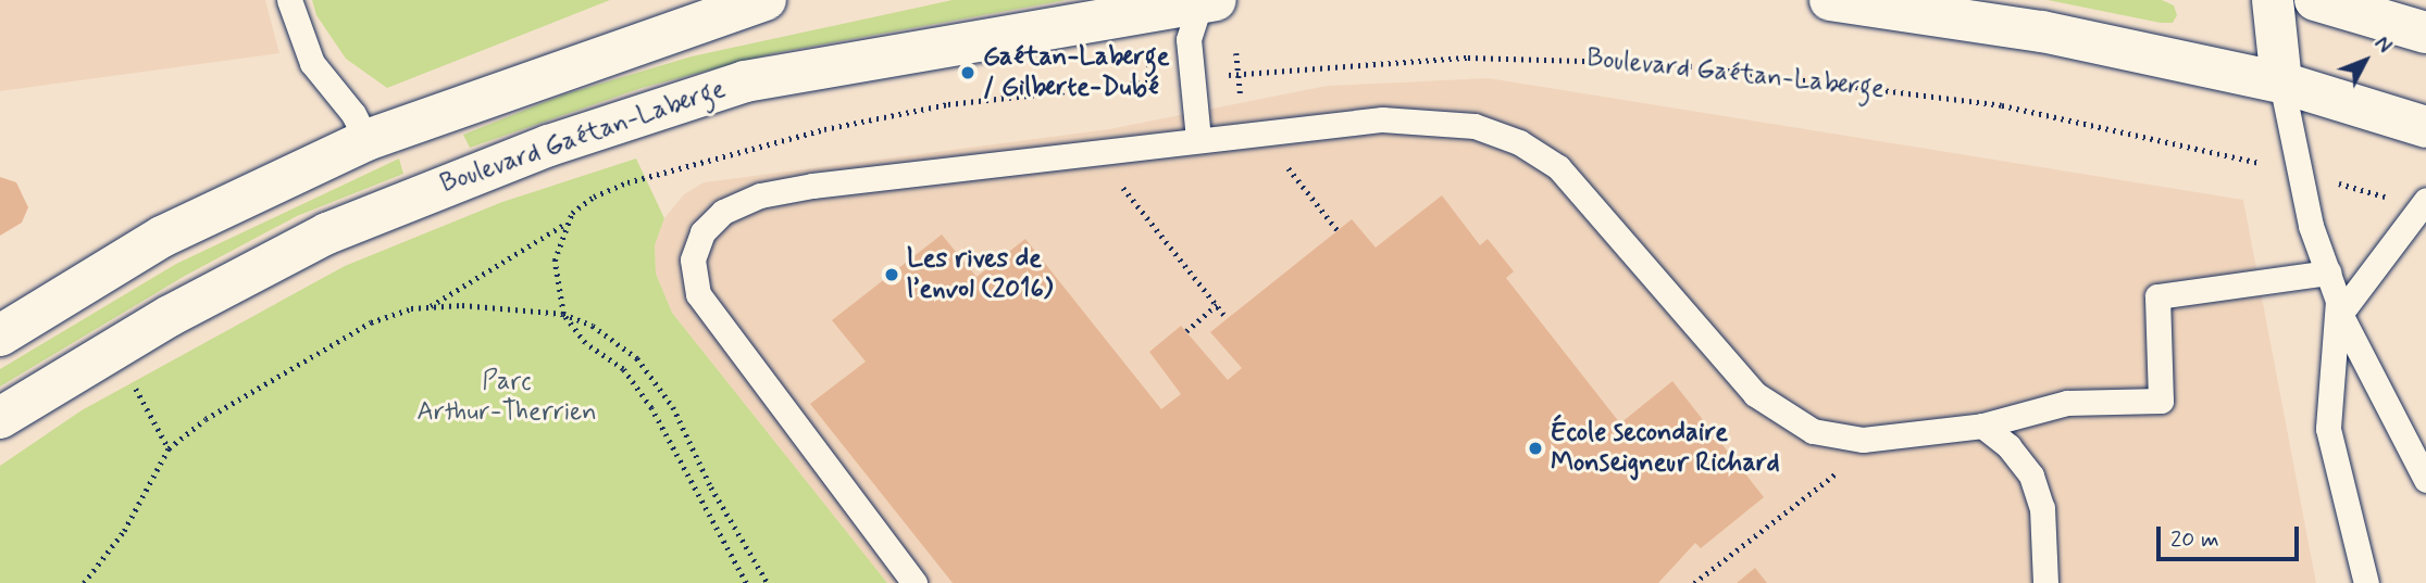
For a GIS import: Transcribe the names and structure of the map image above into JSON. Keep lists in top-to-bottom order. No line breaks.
{"streets":{"main road":["Boulevard Gaétan-Laberge"]},"parks":["Parc Arthur-Therrien"],"places":["Gaétan-Laberge / Gilberte-Dubé","Les rives de l’envol (2016)","École secondaire Monseigneur Richard"],"scale_bar":"20 m","north":"top right"}
